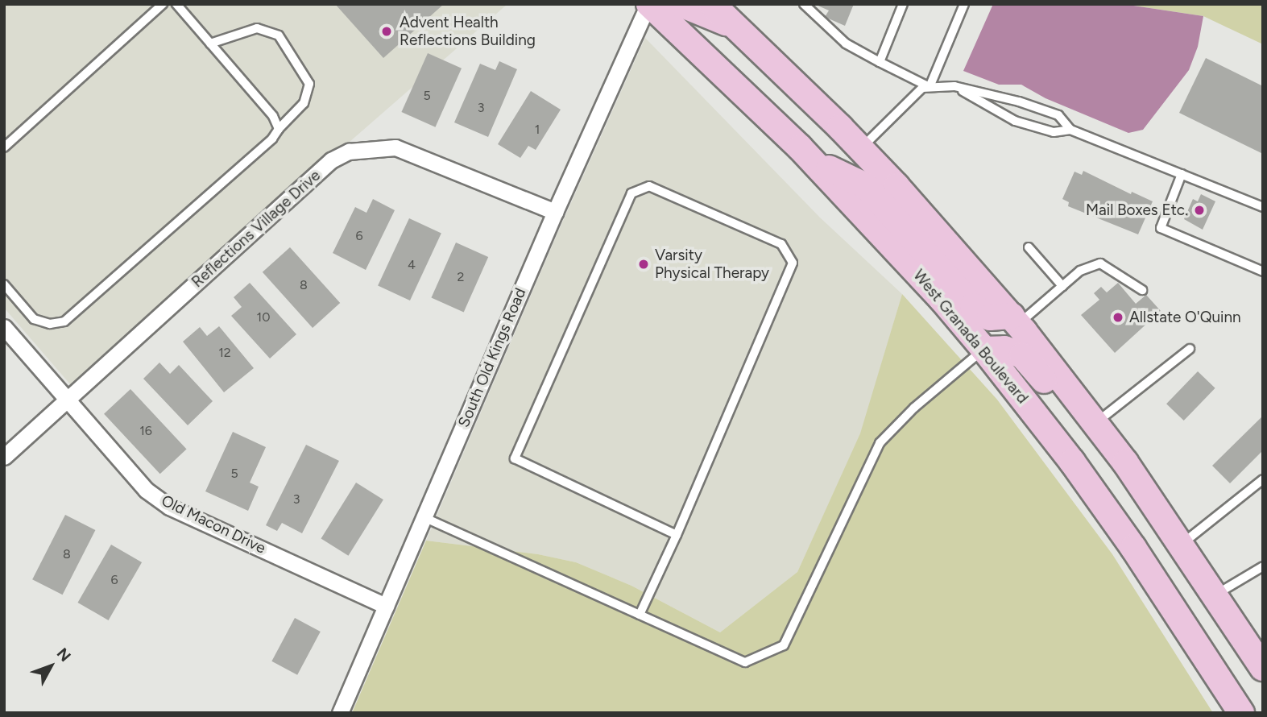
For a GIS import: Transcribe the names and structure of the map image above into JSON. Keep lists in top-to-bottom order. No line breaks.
{"streets":{"main road":["West Granada Boulevard"],"street":["Reflections Village Drive","South Old Kings Road","Old Macon Drive"]},"crossings":[["Reflections Village Drive","South Old Kings Road"],["Reflections Village Drive","Old Macon Drive"],["West Granada Boulevard","South Old Kings Road"],["South Old Kings Road","Old Macon Drive"]],"places":["Advent Health Reflections Building","Mail Boxes Etc.","Varsity Physical Therapy","Allstate O'Quinn"],"house_numbers":["5","3","1","6","4","2","8","10","12","16","5","3","8","6"],"north":"top right"}
